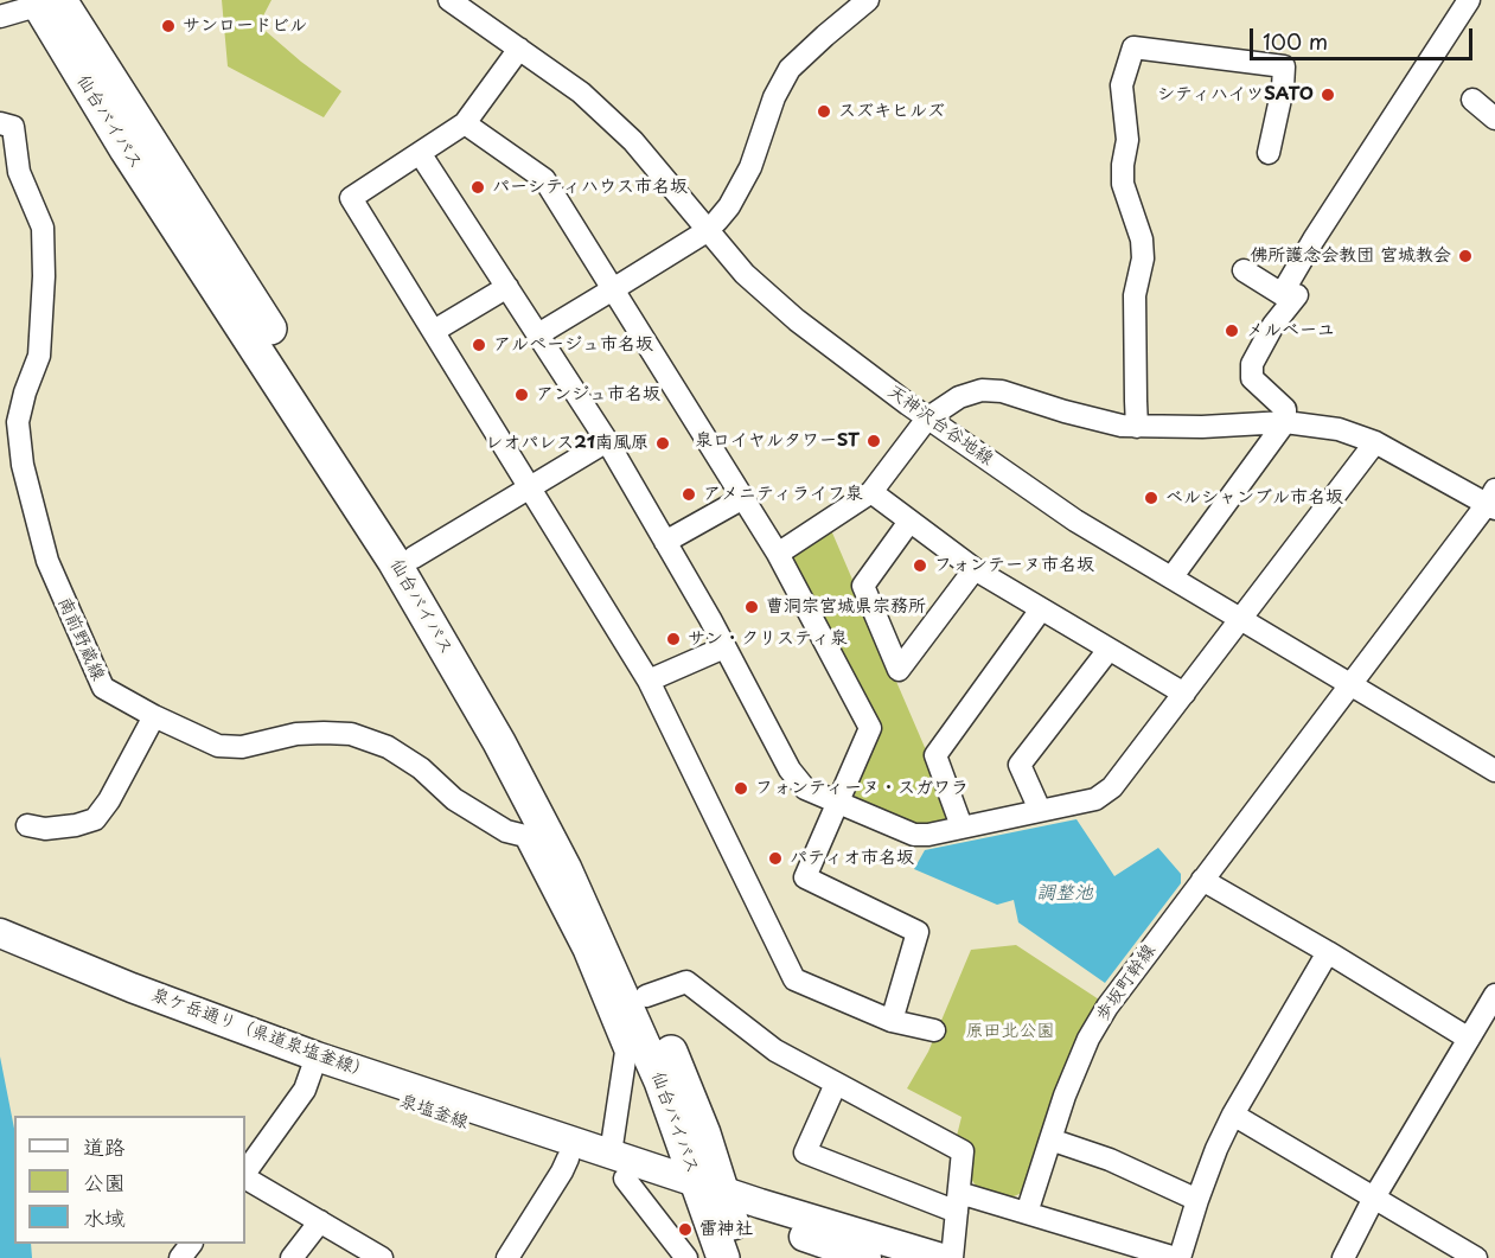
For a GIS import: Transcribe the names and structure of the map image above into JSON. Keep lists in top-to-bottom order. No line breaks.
{"streets":{"highway":["仙台バイパス"],"main road":["泉ケ岳通り（県道泉塩釜線）","泉塩釜線"],"street":["天神沢台谷地線","南前野蔵線","歩坂町幹線"]},"crossings":[["仙台バイパス","南前野蔵線"],["仙台バイパス","泉ケ岳通り（県道泉塩釜線）"],["仙台バイパス","泉塩釜線"],["天神沢台谷地線","歩坂町幹線"],["泉ケ岳通り（県道泉塩釜線）","泉塩釜線"]],"water":["調整池"],"parks":["原田北公園"],"places":["サンロードビル","シティハイツSATO","スズキヒルズ","パーシティハウス市名坂","佛所護念会教団 宮城教会","メルベーユ","アルページュ市名坂","アンジュ市名坂","泉ロイヤルタワーST","レオパレス21南風原","アメニティライフ泉","ベルシャンブル市名坂","フォンテーヌ市名坂","曹洞宗宮城県宗務所","サン・クリスティ泉","フォンティーヌ・スガワラ","パティオ市名坂","雷神社"],"legend":["道路","公園","水域"],"scale_bar":"100 m"}
